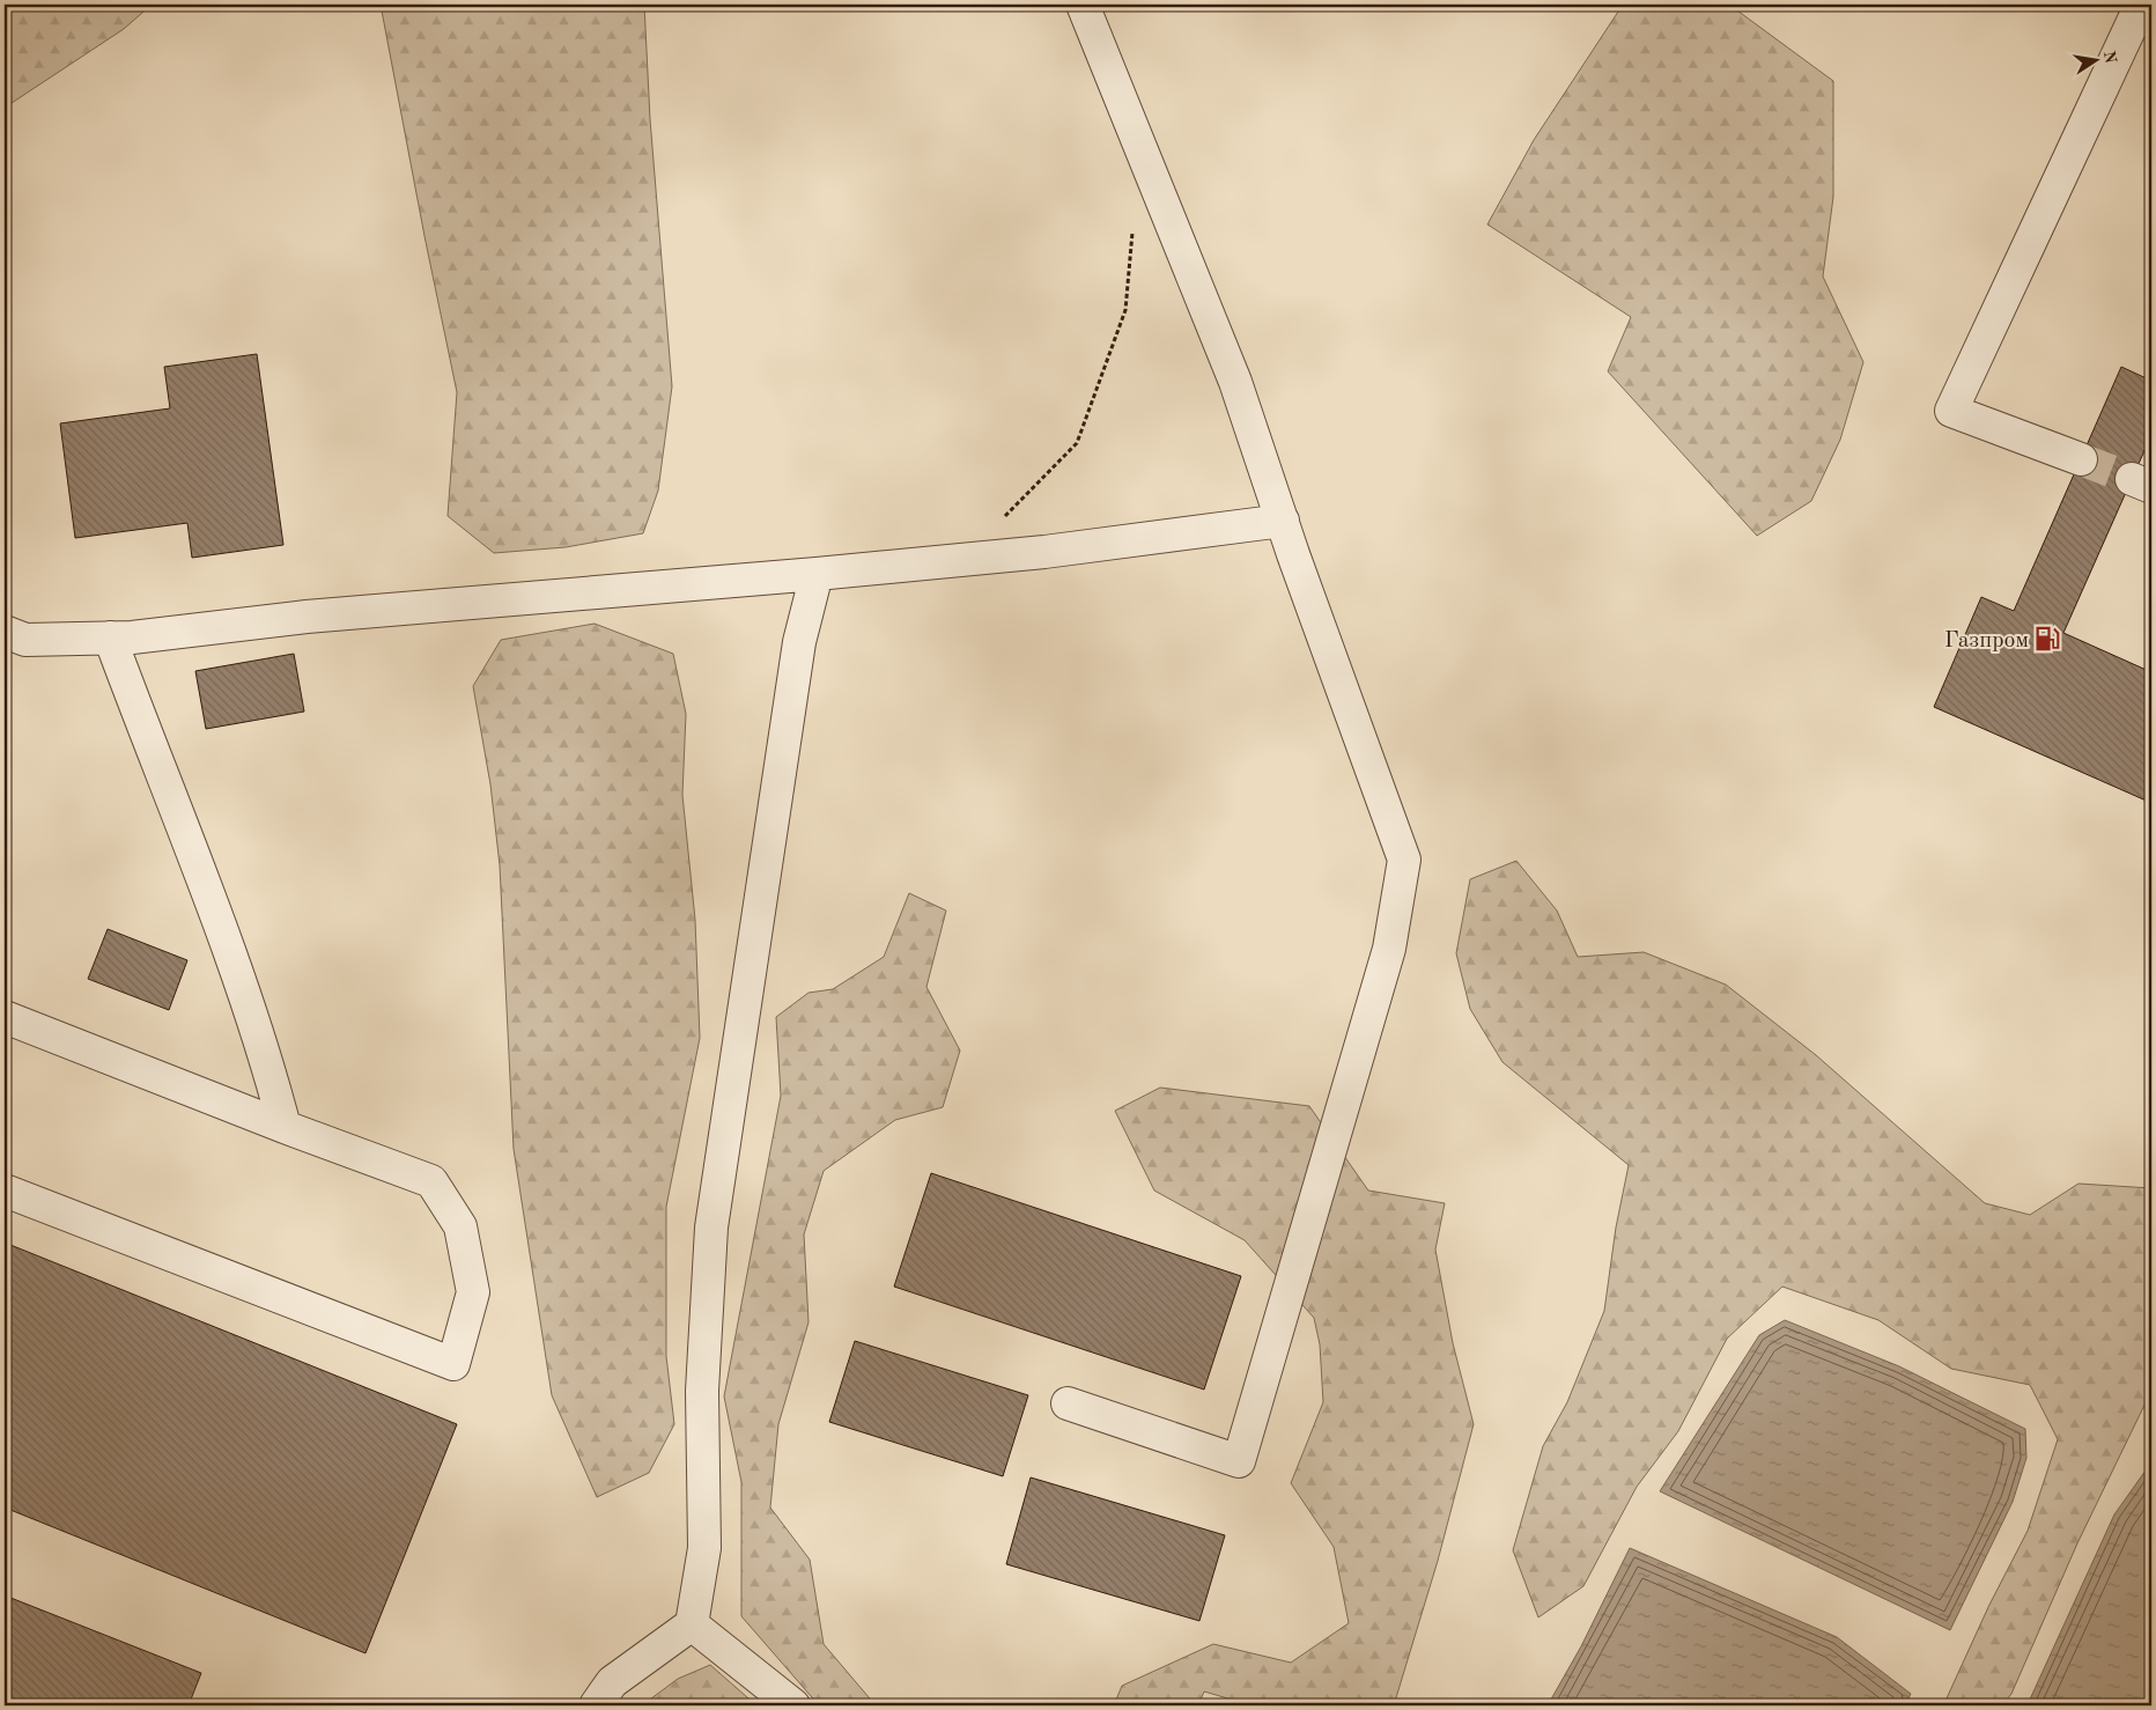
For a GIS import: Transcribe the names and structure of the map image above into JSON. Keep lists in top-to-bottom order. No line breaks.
{"places":{"fuel station":["Газпром"]},"north":"right"}
